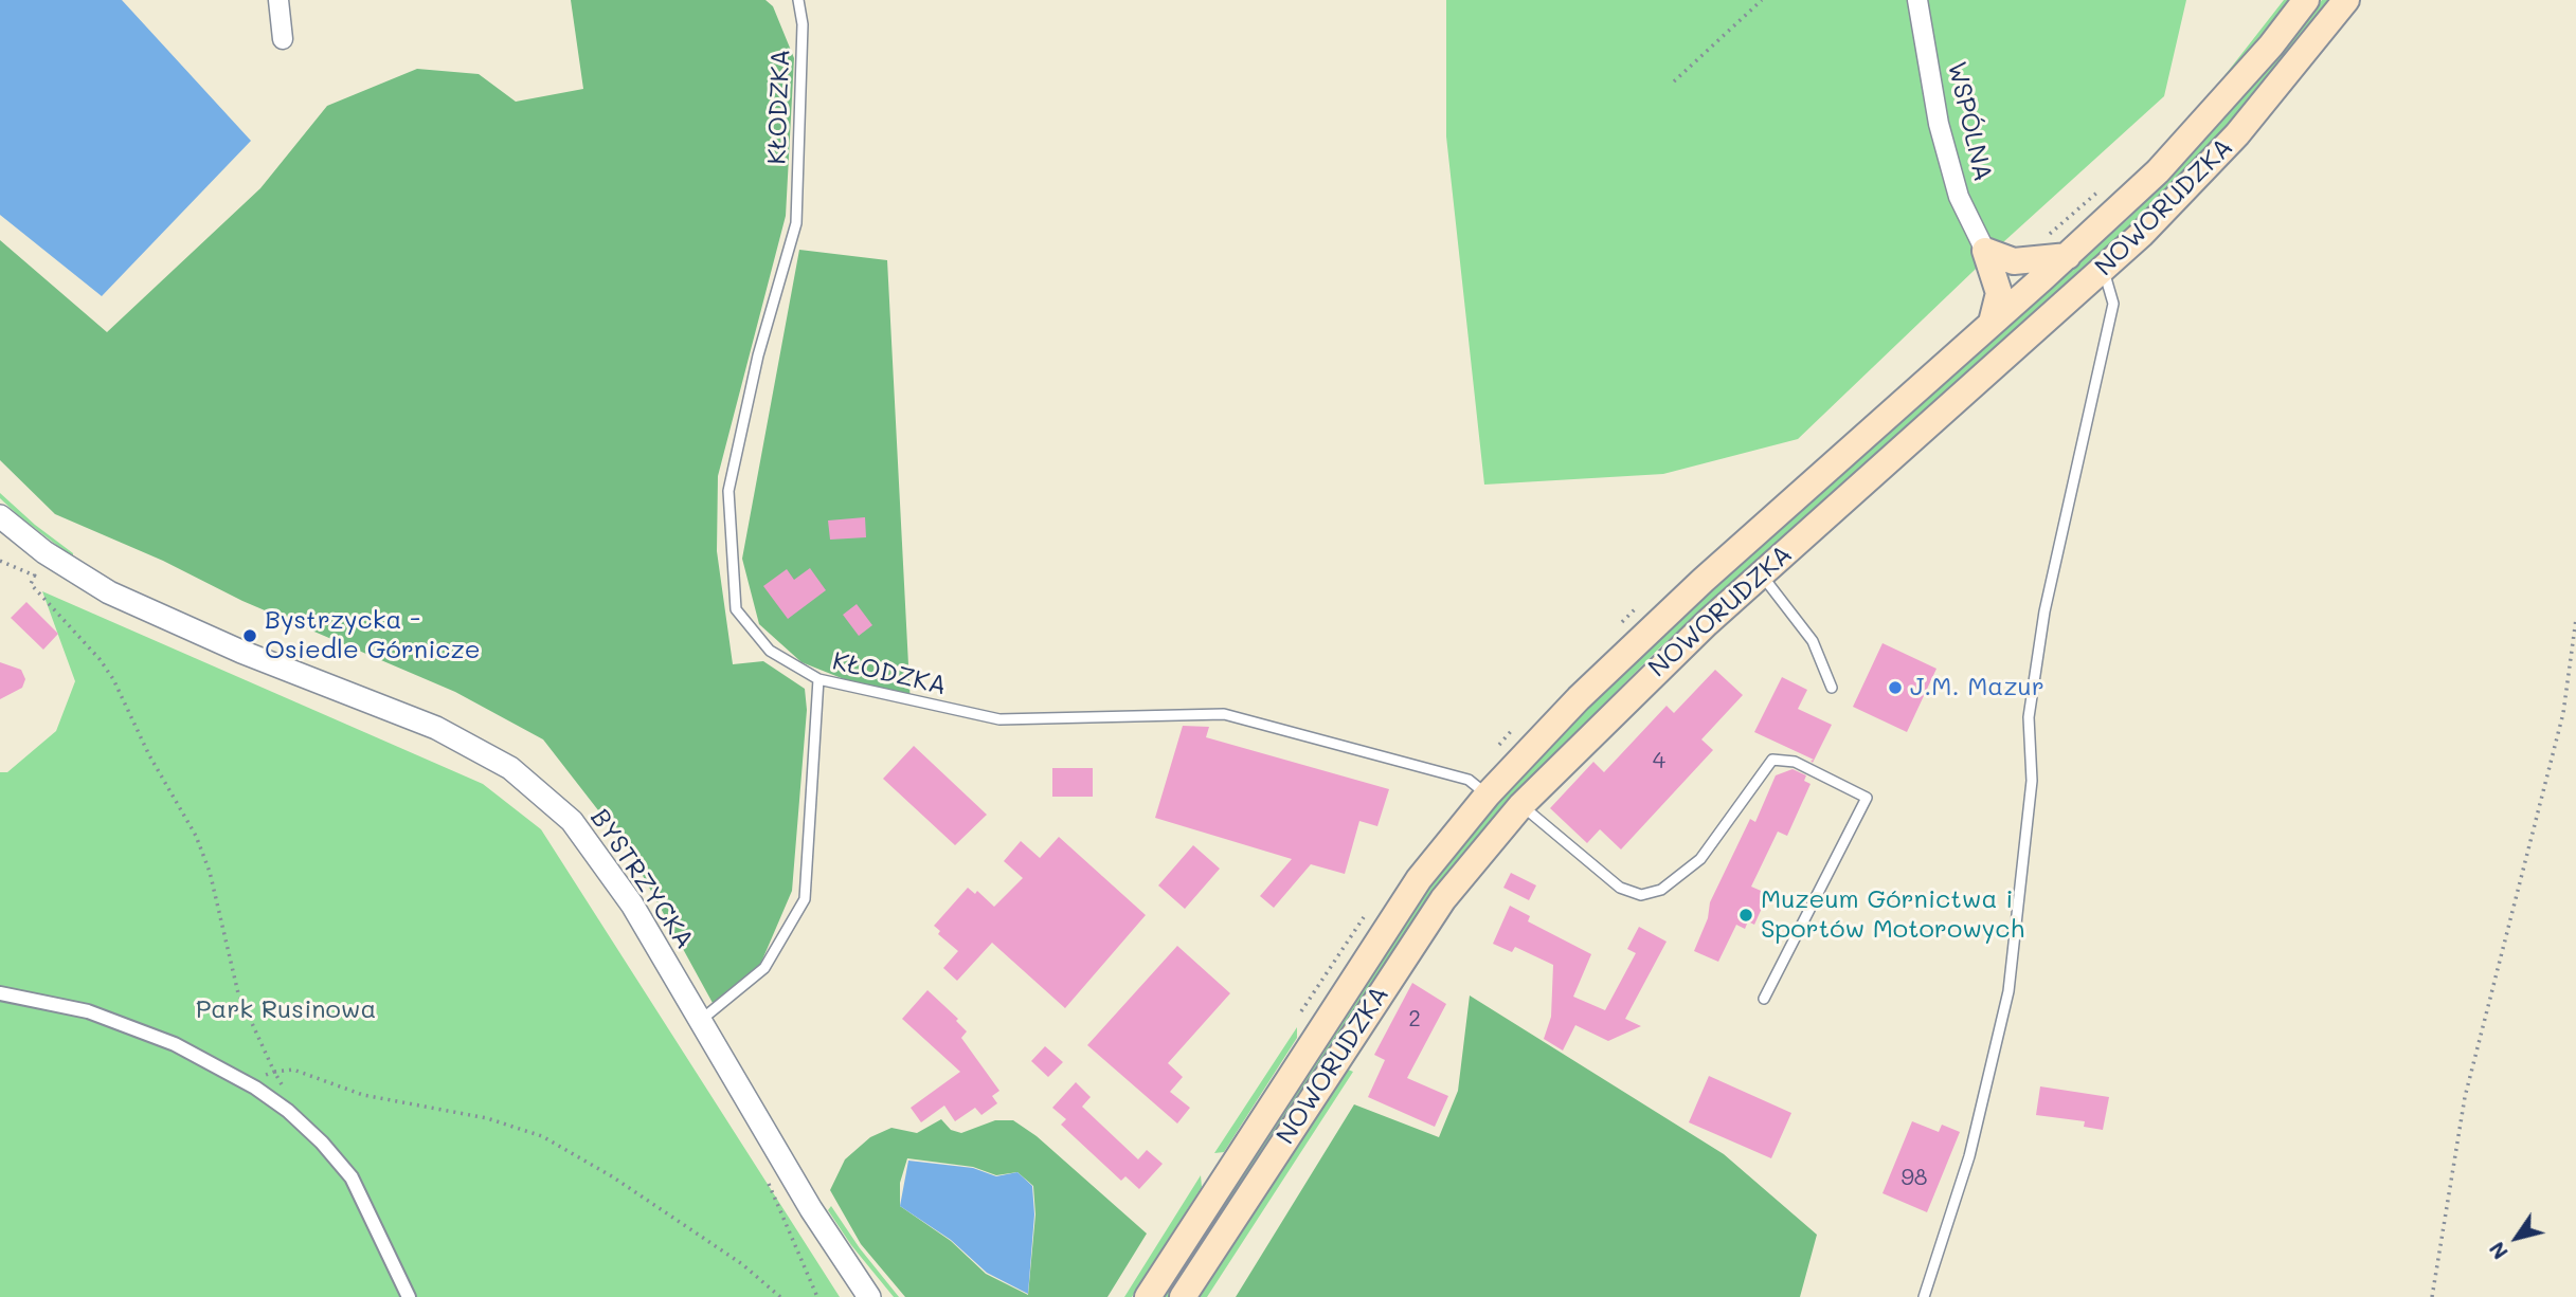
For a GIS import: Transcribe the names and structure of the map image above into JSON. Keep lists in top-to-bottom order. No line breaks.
{"streets":{"main road":["NOWORUDZKA"],"street":["WSPÓLNA","BYSTRZYCKA"],"lane":["KŁODZKA"]},"crossings":[["KŁODZKA","NOWORUDZKA"]],"parks":["Park Rusinowa"],"places":["Bystrzycka - Osiedle Górnicze","J.M. Mazur","Muzeum Górnictwa i Sportów Motorowych"],"house_numbers":["4","2","98"],"north":"bottom left"}
